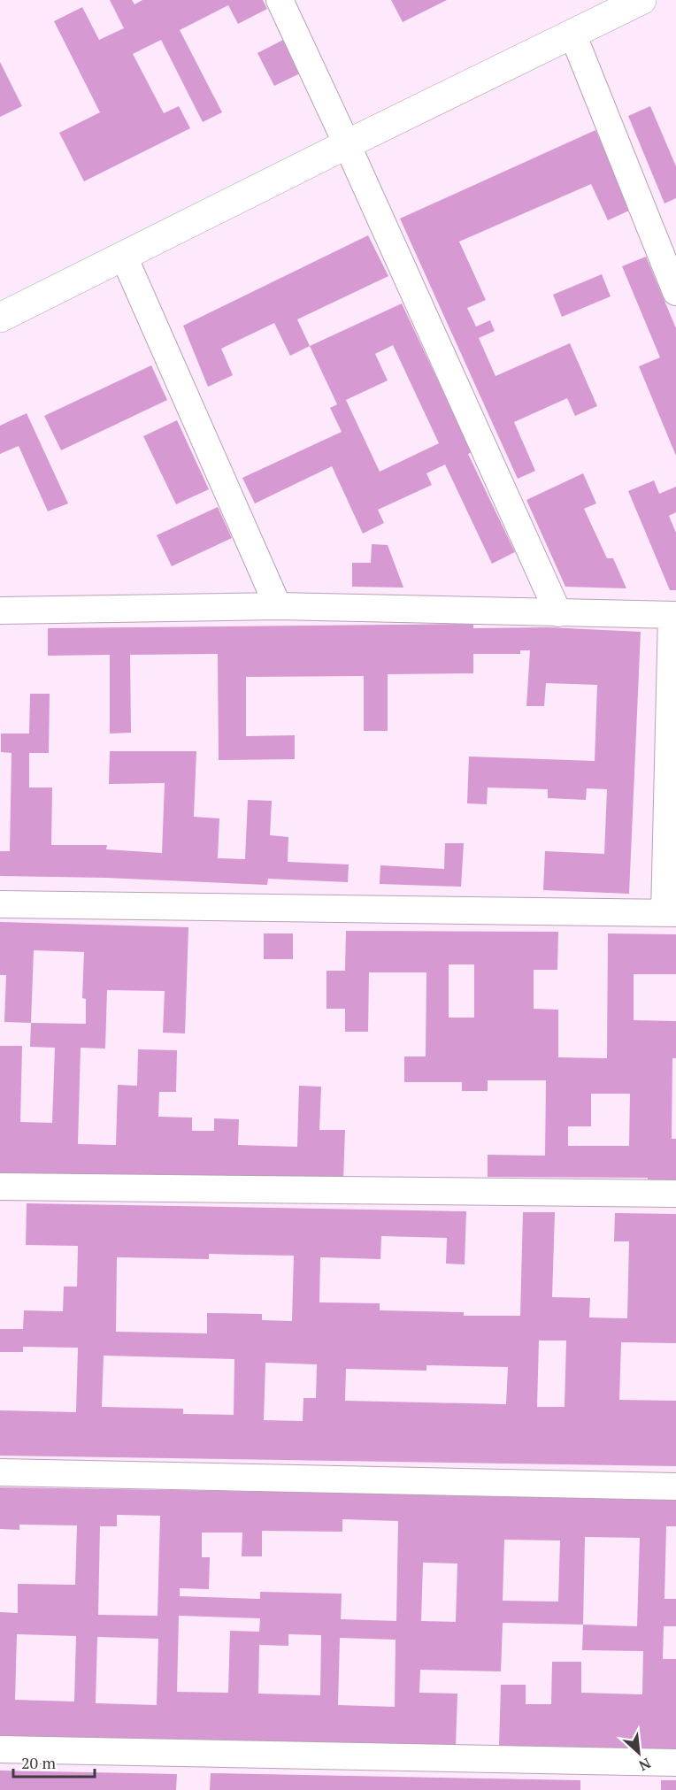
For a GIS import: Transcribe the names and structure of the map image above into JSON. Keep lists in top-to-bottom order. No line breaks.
{"scale_bar":"20 m","north":"bottom right"}
